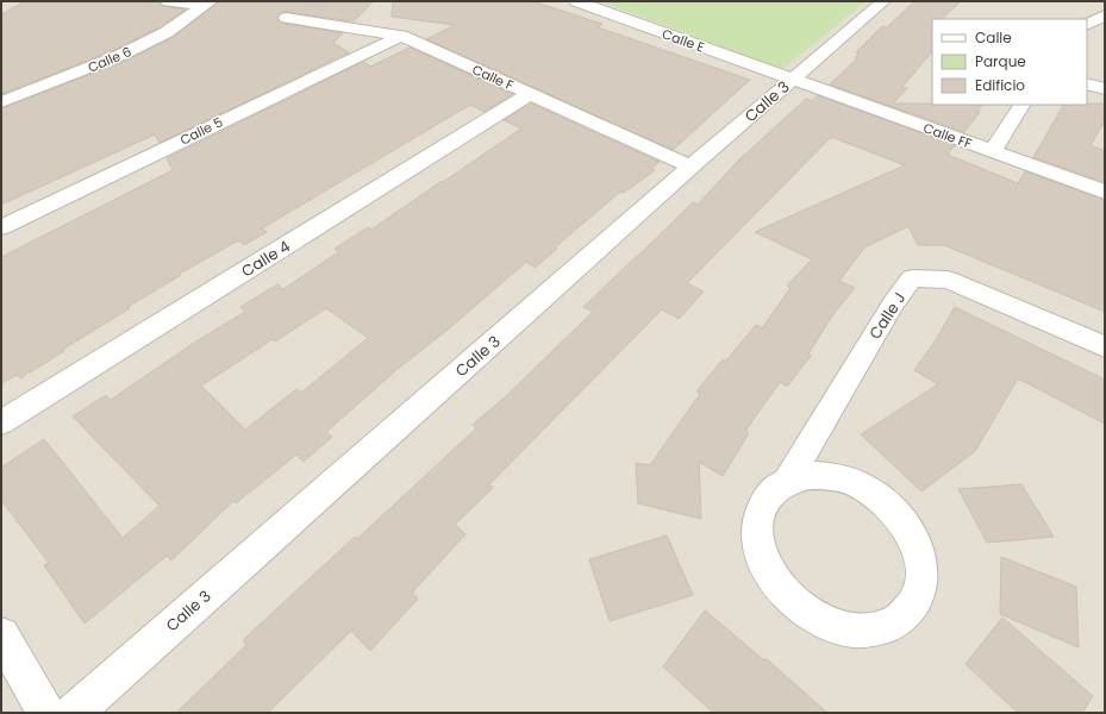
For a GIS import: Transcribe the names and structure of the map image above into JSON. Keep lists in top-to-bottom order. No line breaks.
{"streets":{"street":["Calle E","Calle 6","Calle F","Calle 3","Calle 5","Calle FF","Calle 4","Calle J"]},"crossings":[["Calle E","Calle 3"],["Calle E","Calle FF"],["Calle F","Calle 3"],["Calle F","Calle 5"],["Calle F","Calle 4"],["Calle 3","Calle FF"]],"legend":["Calle","Parque","Edificio"]}
